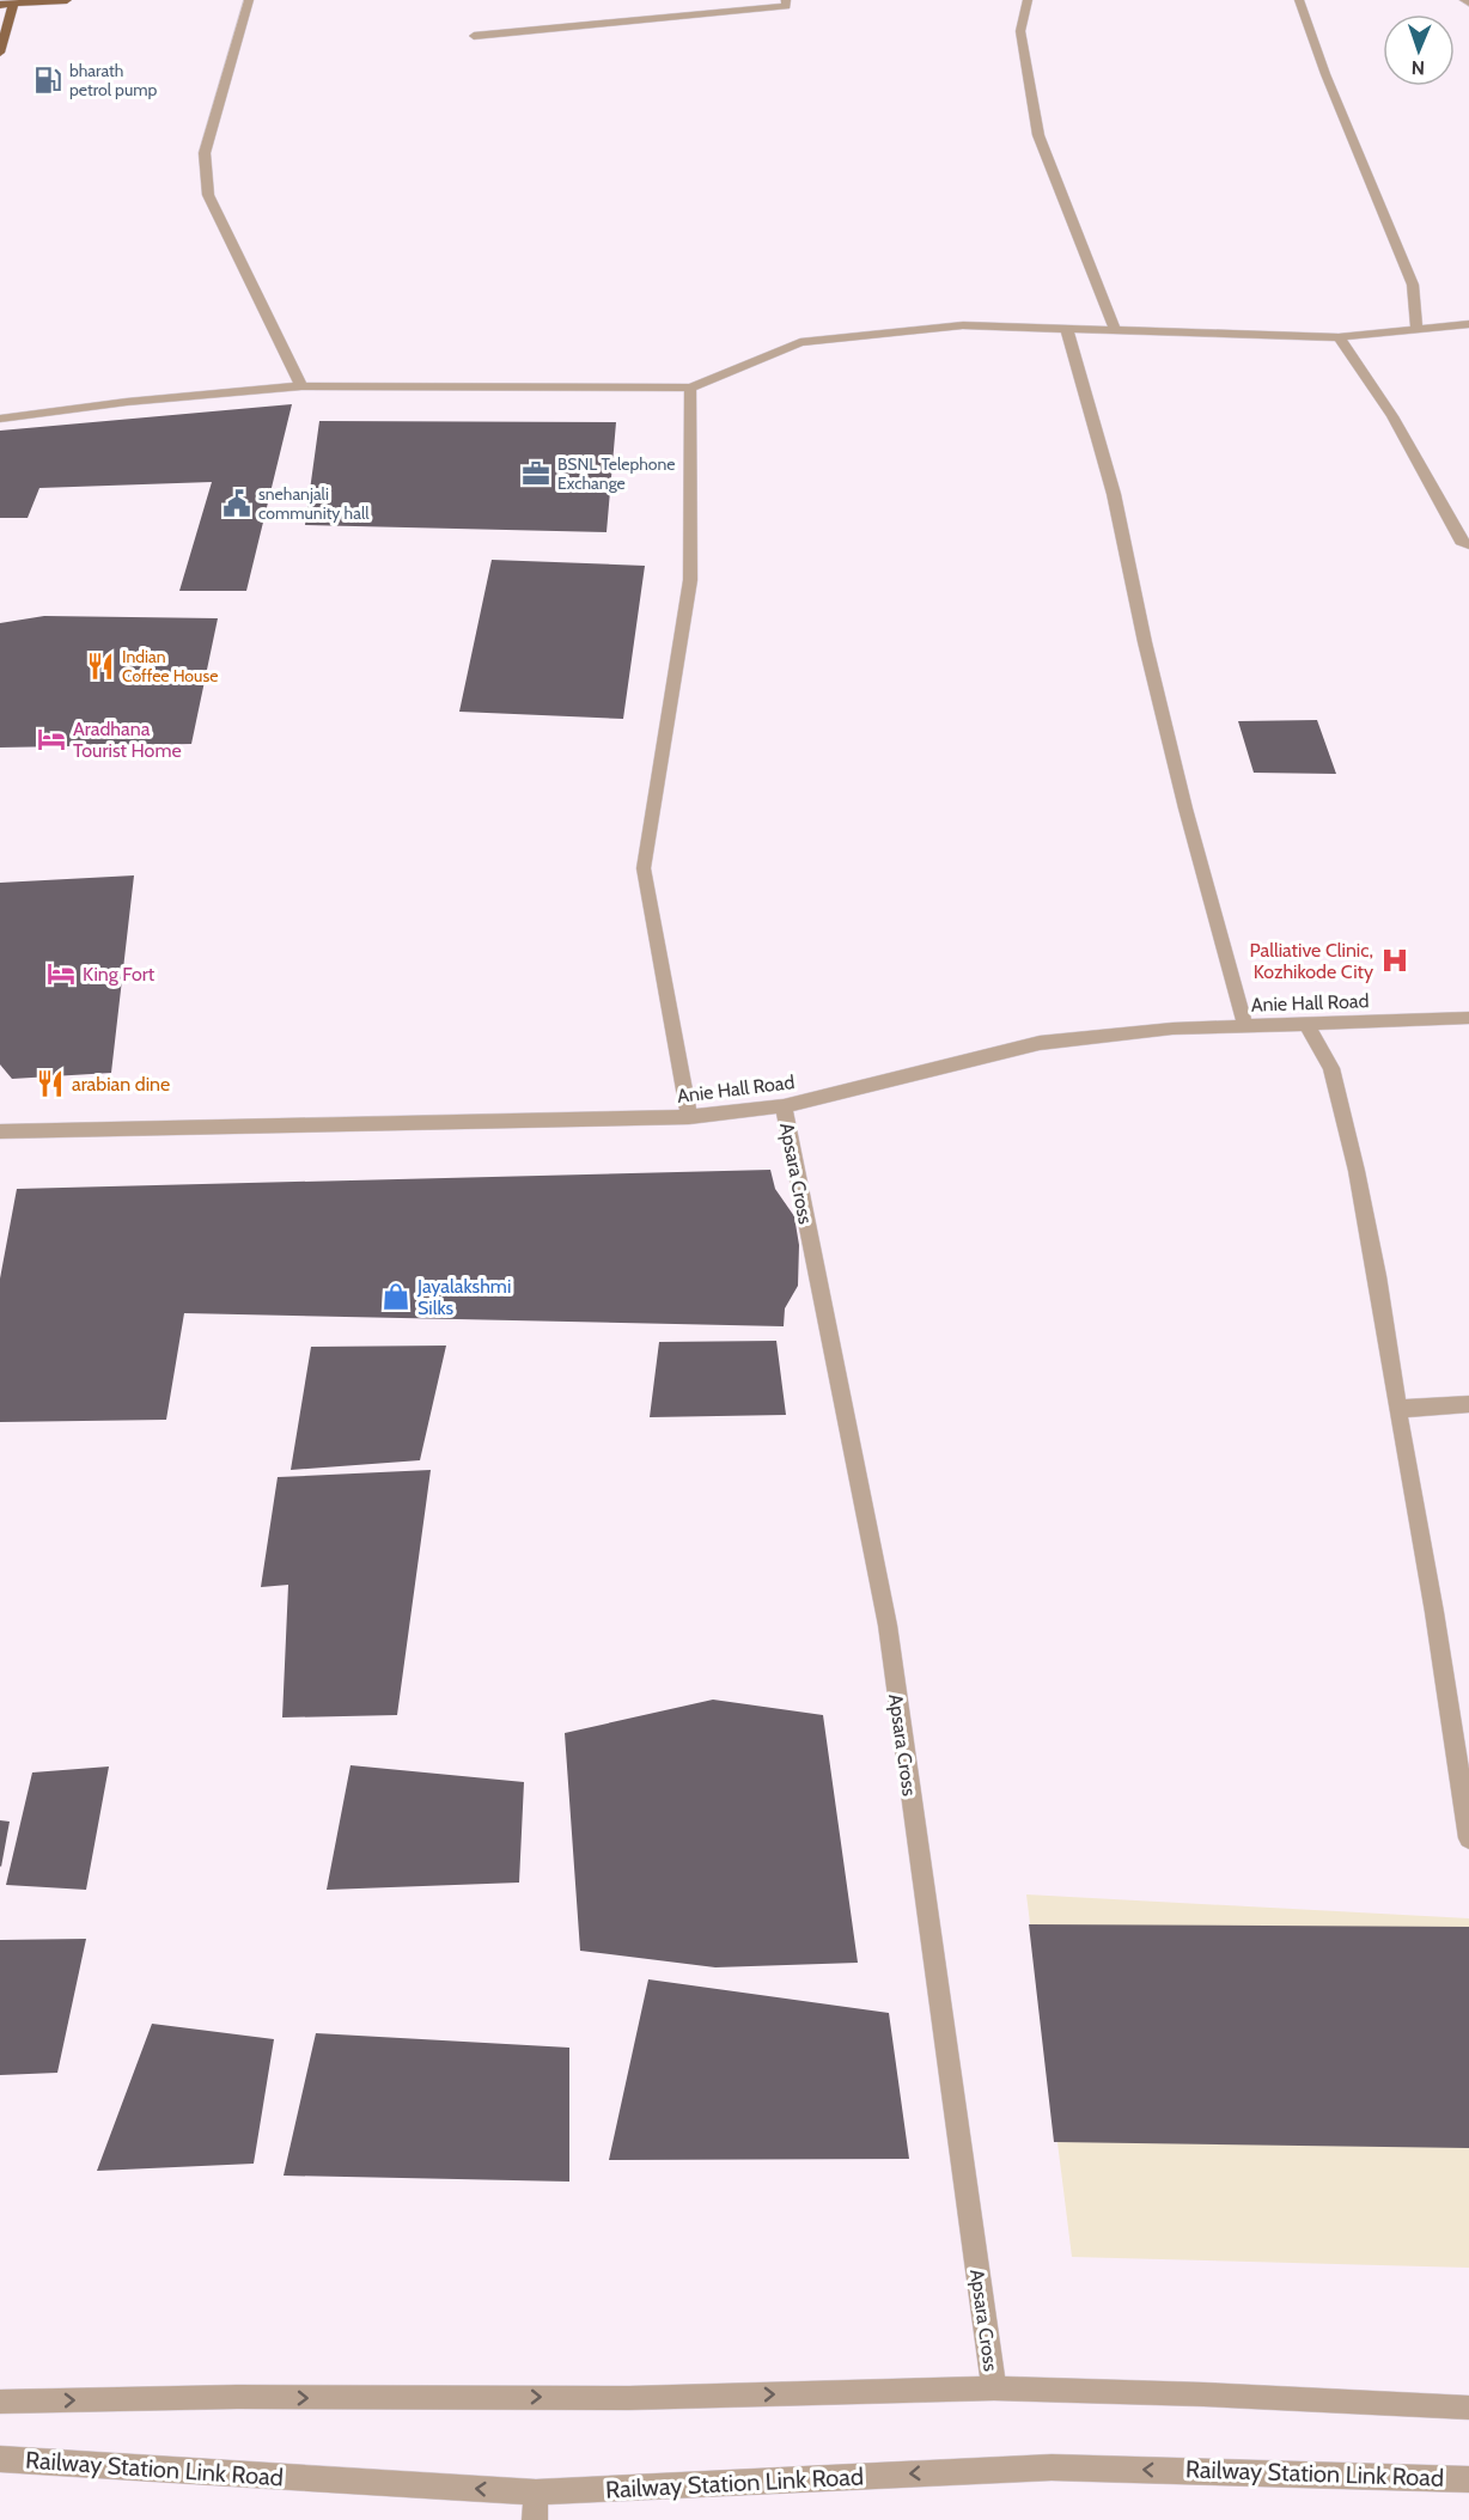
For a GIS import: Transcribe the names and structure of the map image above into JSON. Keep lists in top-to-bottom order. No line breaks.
{"streets":{"street":["Anie Hall Road","Apsara Cross","Railway Station Link Road"]},"crossings":[["Anie Hall Road","Apsara Cross"]],"places":{"fuel station":["bharath petrol pump"],"office":["BSNL Telephone Exchange"],"public building":["snehanjali community hall"],"restaurant":["Indian Coffee House","arabian dine"],"hotel":["Aradhana Tourist Home","King Fort"],"hospital":["Palliative Clinic, Kozhikode City"],"shop":["Jayalakshmi Silks"]},"north":"bottom"}
